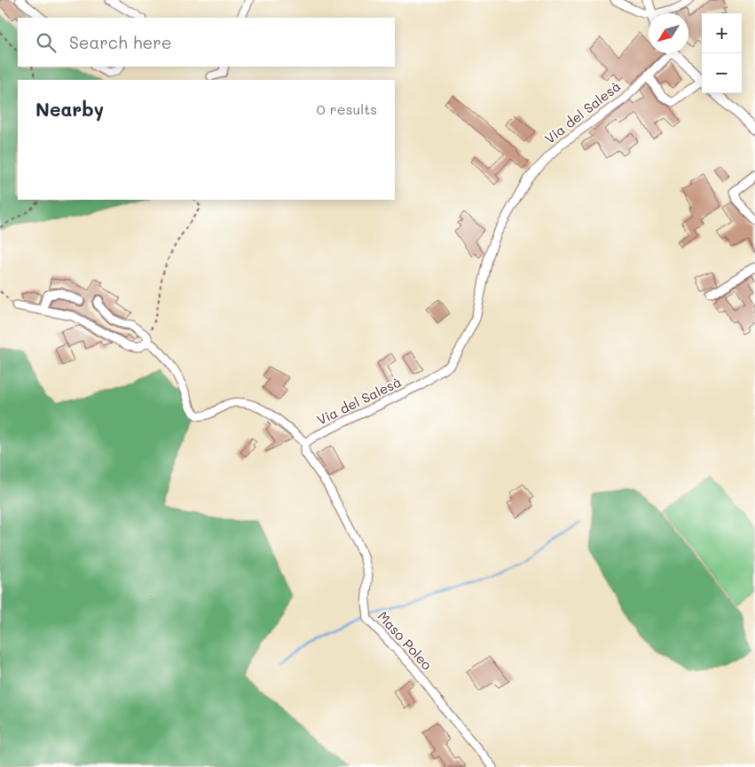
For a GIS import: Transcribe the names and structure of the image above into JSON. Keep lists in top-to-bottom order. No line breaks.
{"streets":{"street":["Via del Salesà","Maso Poleo"]},"crossings":[["Via del Salesà","Maso Poleo"]],"north":"bottom left","page":{"map_buttons":["+","−"],"search":"Search here","heading":["Nearby","0 results"]}}
